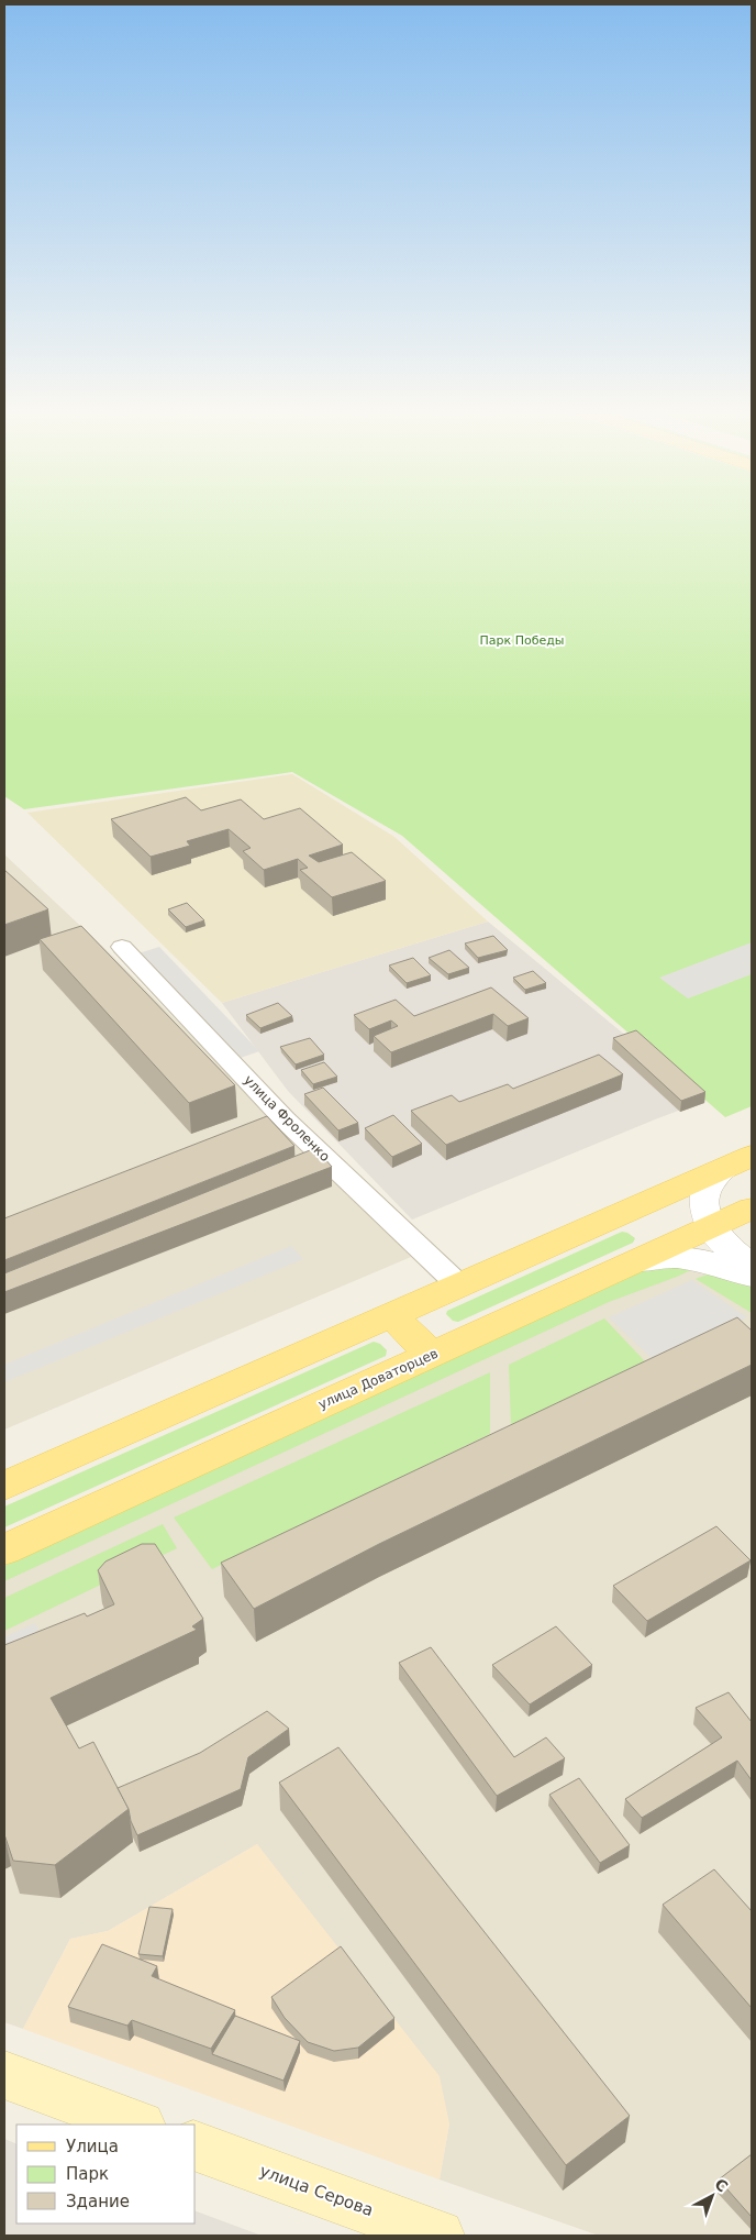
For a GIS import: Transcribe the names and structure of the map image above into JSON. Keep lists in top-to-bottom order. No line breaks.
{"streets":{"main road":["улица Доваторцев","улица Серова"],"street":["улица Фроленко"]},"parks":["Парк Победы"],"legend":["Улица","Парк","Здание"],"north":"top right"}
